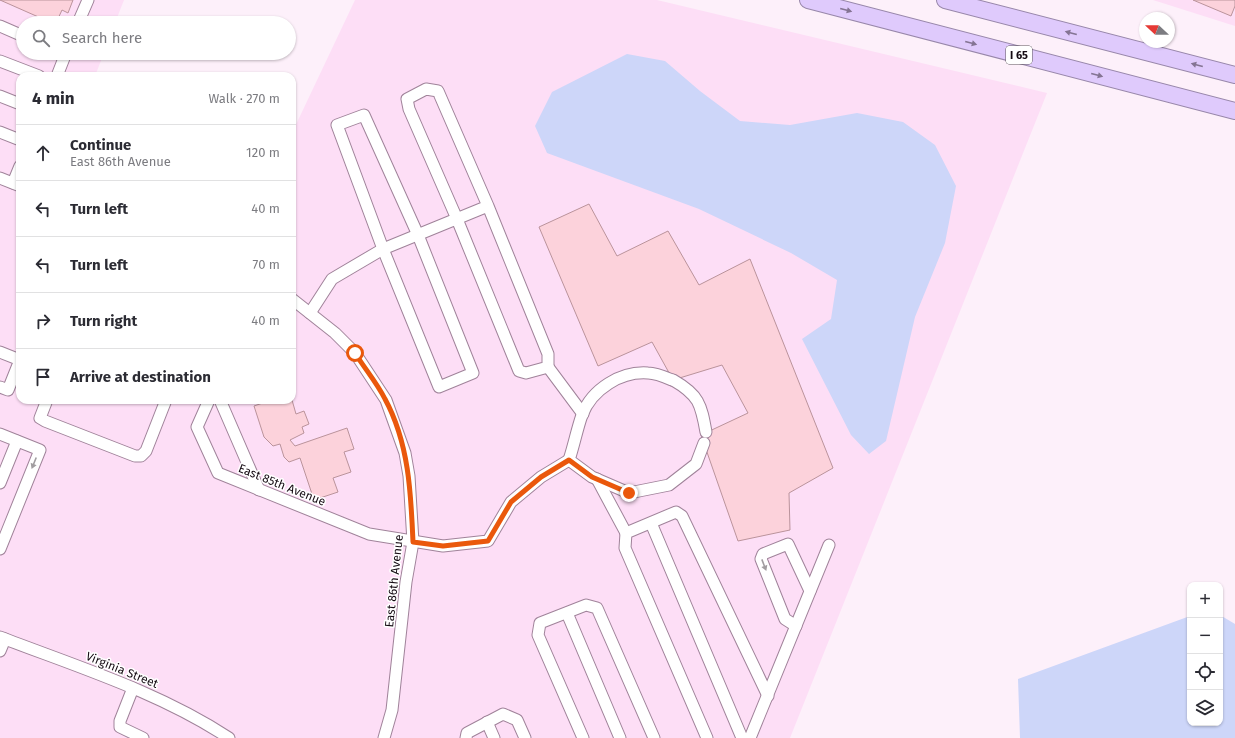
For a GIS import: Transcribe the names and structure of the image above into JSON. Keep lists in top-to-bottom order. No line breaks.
{"streets":{"highway":["I 65"],"street":["East 85th Avenue","East 86th Avenue","Virginia Street"]},"crossings":[["East 85th Avenue","East 86th Avenue"]],"north":"left","page":{"search":"Search here","heading":["4 min","Walk · 270 m"],"list":[["Continue","East 86th Avenue","120 m"],["Turn left","40 m"],["Turn left","70 m"],["Turn right","40 m"],"Arrive at destination"],"map_buttons":["+","−"]}}
